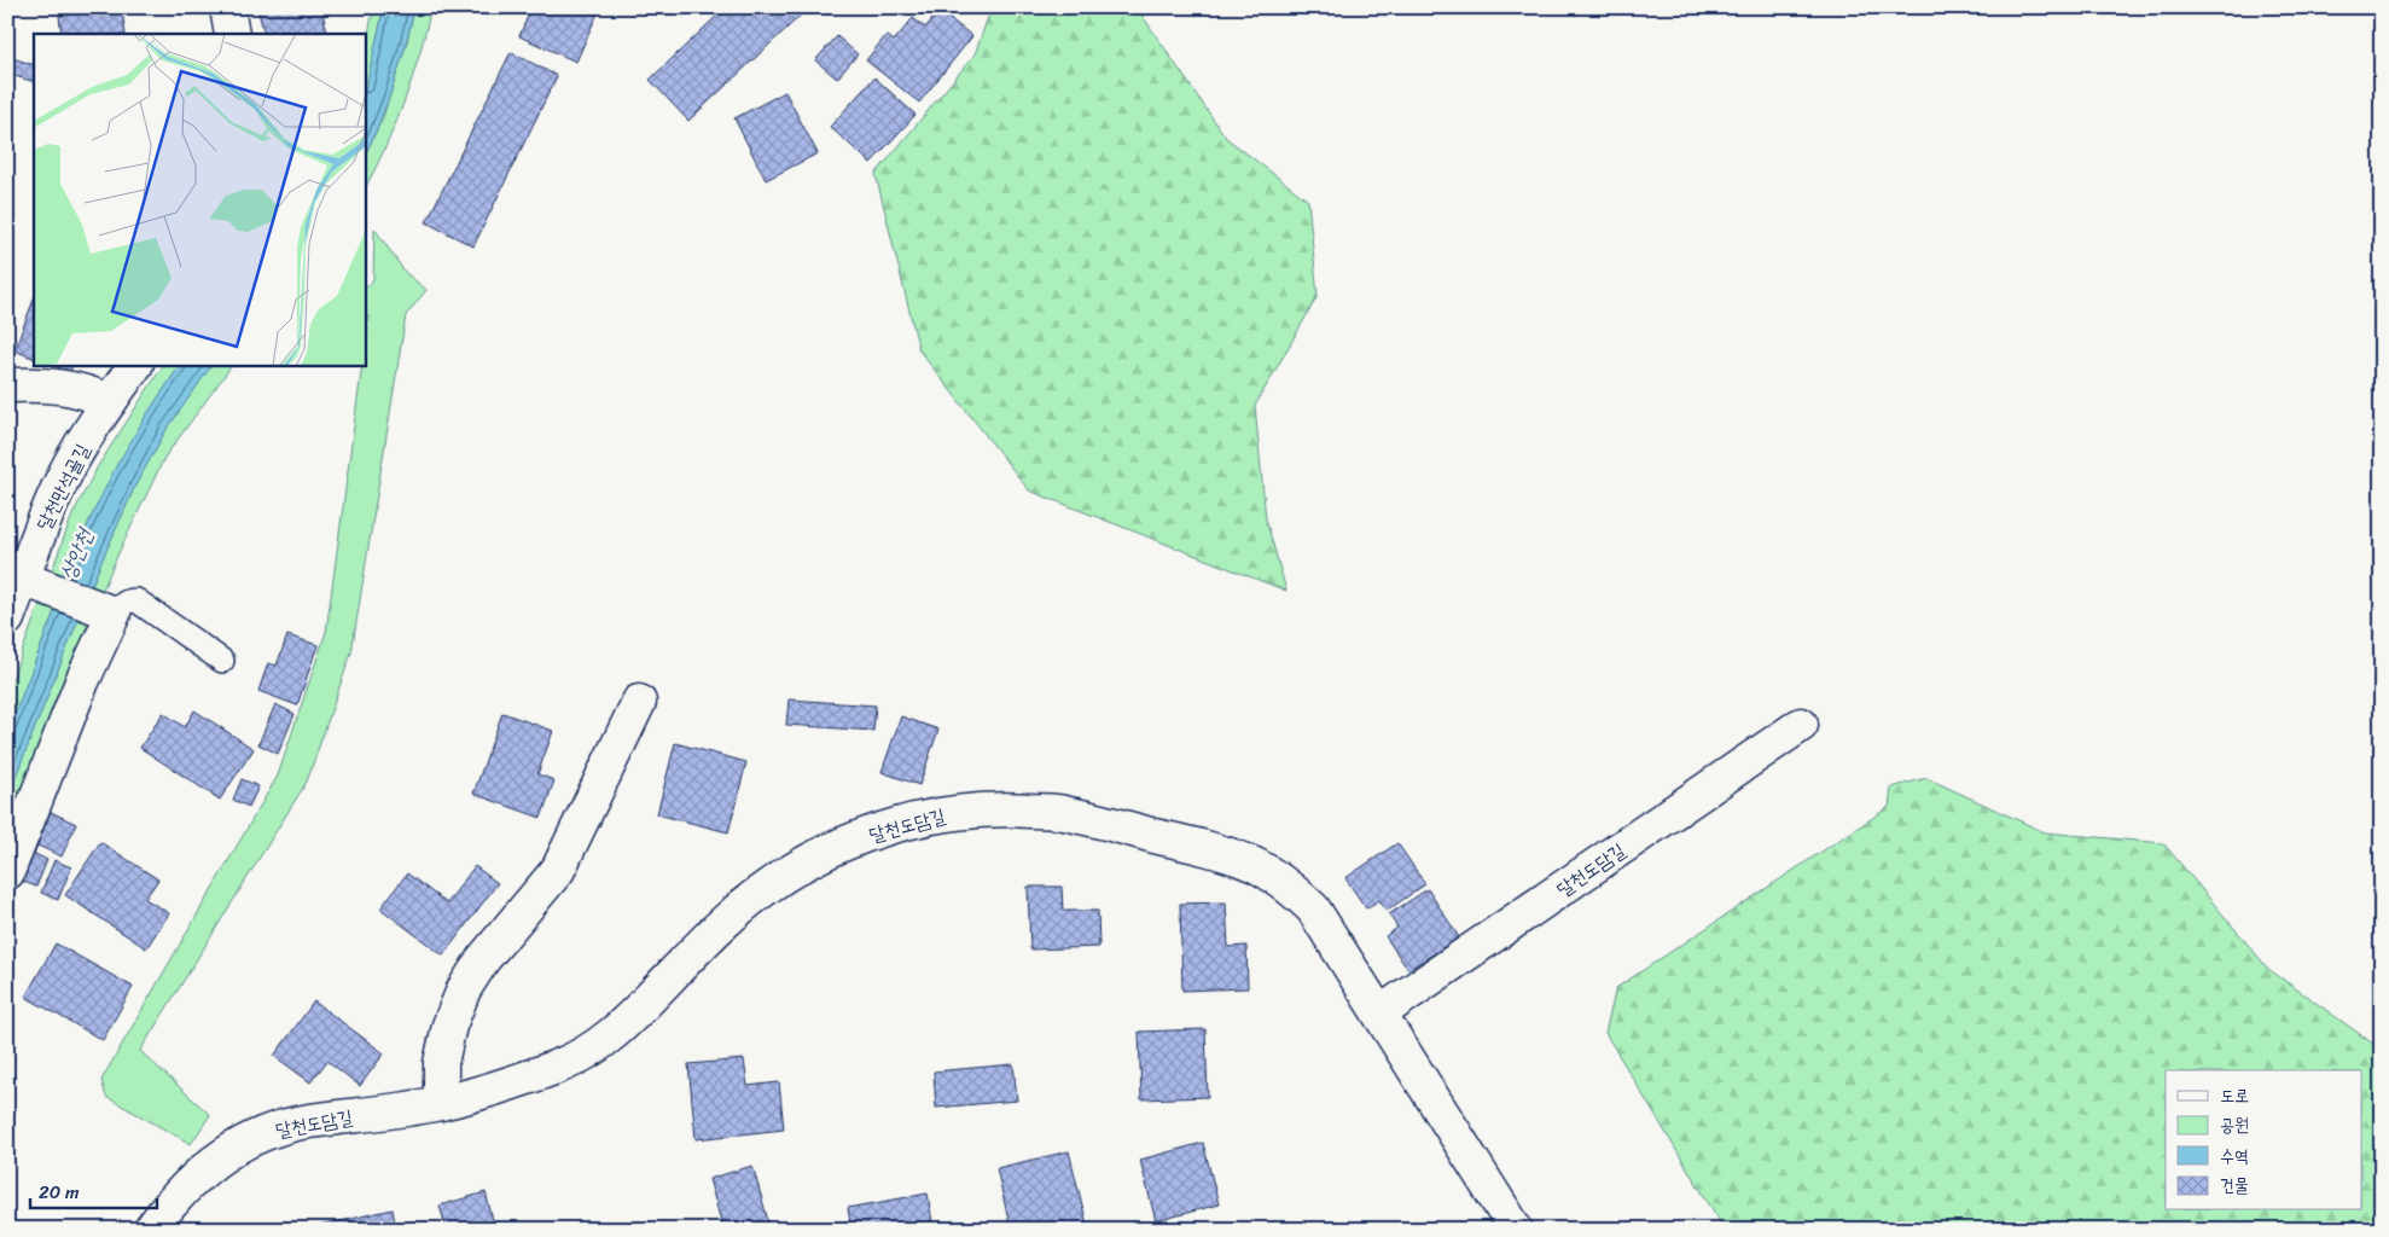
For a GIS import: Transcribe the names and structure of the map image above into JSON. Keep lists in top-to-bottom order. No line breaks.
{"streets":{"street":["달천만석골길","달천도담길"]},"water":["상안천"],"legend":["도로","공원","수역","건물"],"scale_bar":"20 m"}
